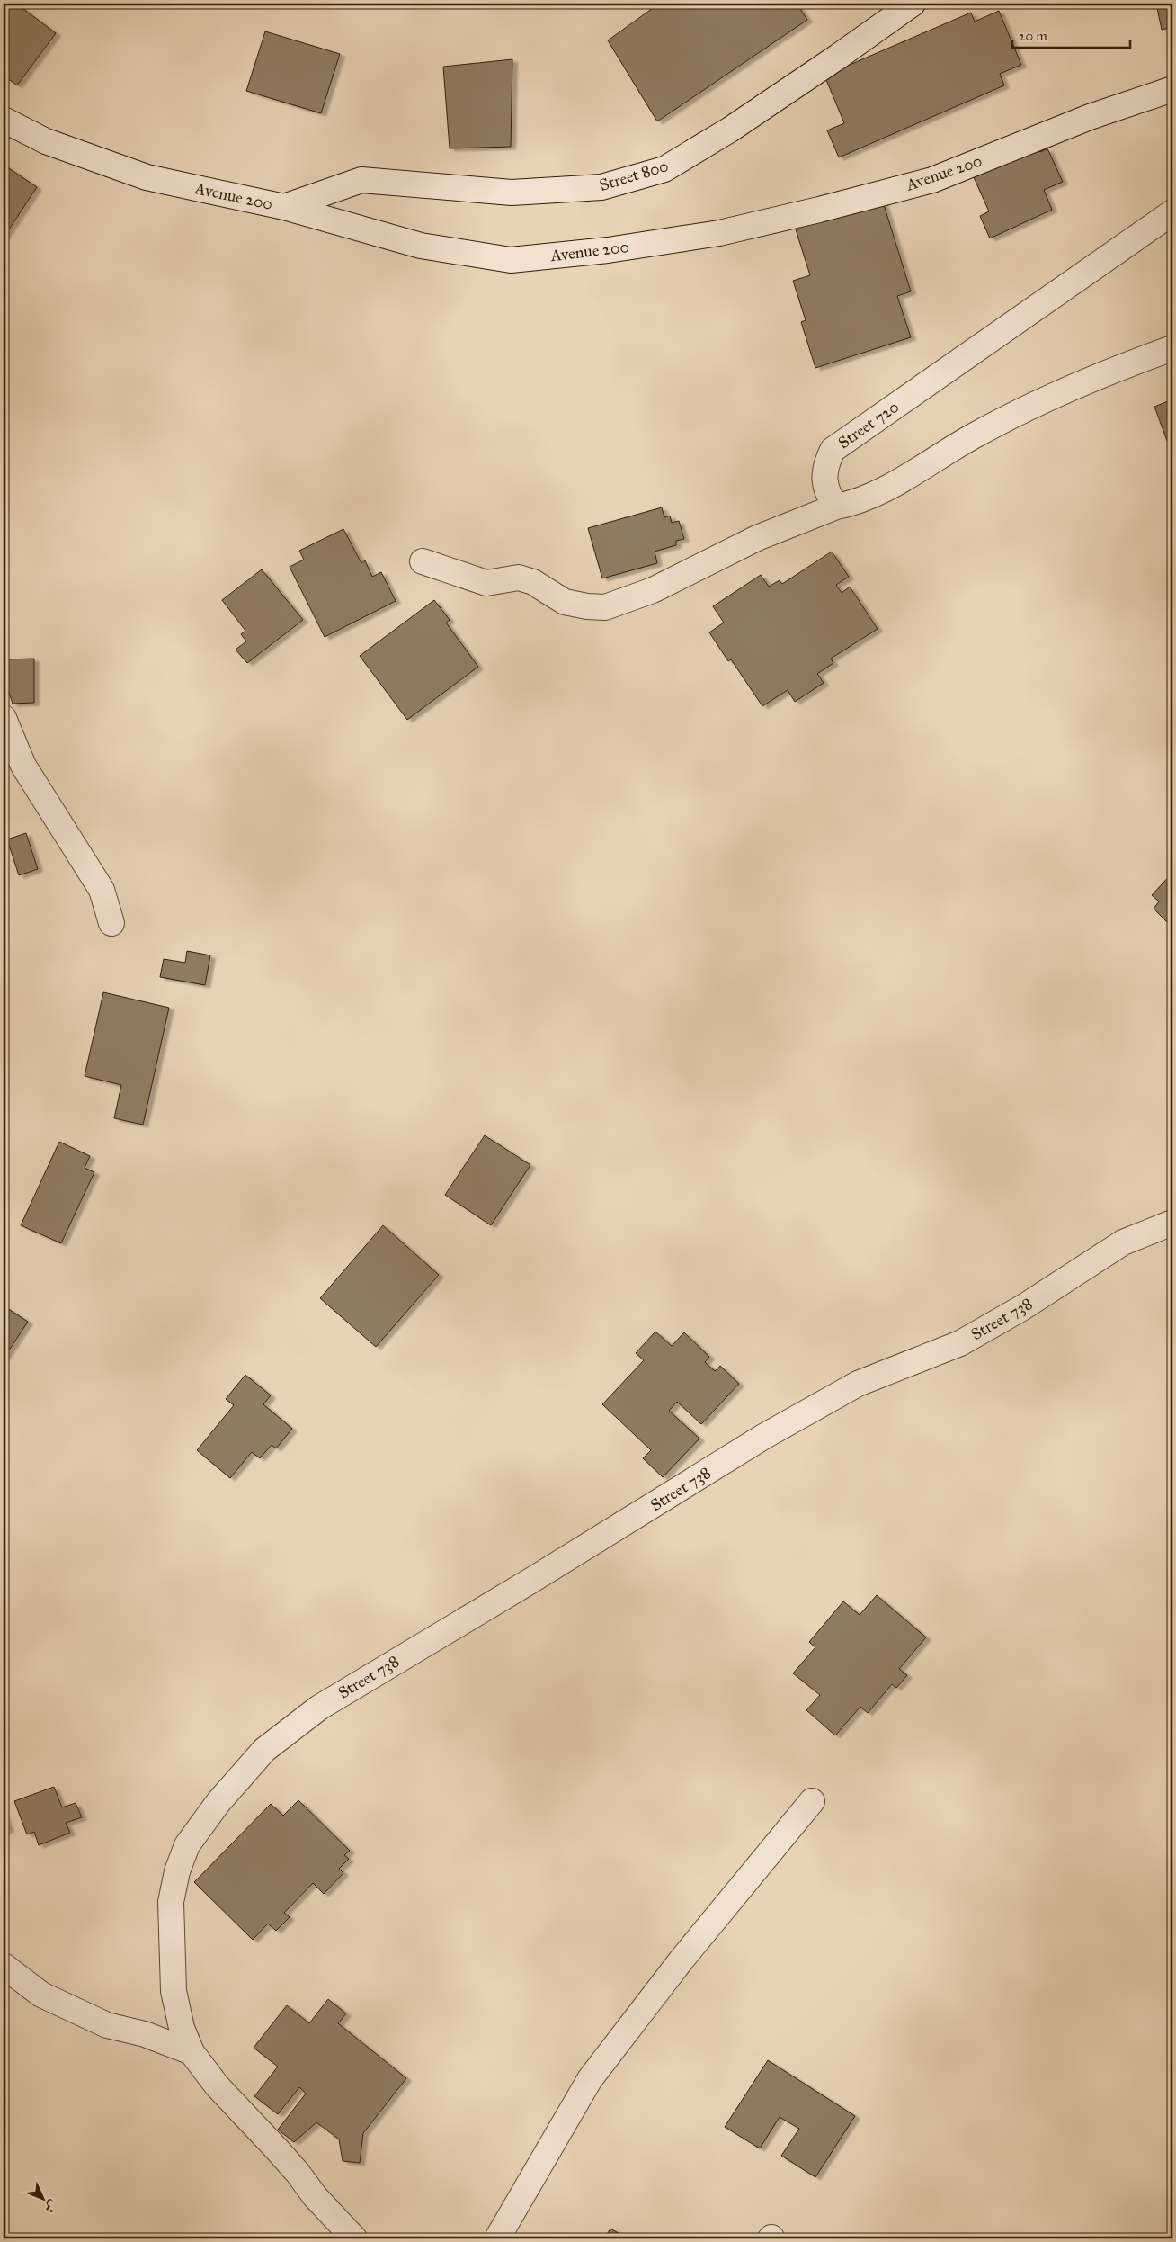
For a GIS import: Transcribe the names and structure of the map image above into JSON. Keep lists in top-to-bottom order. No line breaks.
{"streets":{"street":["Avenue 200","Street 800","Street 720","Street 738"]},"crossings":[["Avenue 200","Street 800"]],"scale_bar":"20 m","north":"bottom right"}
